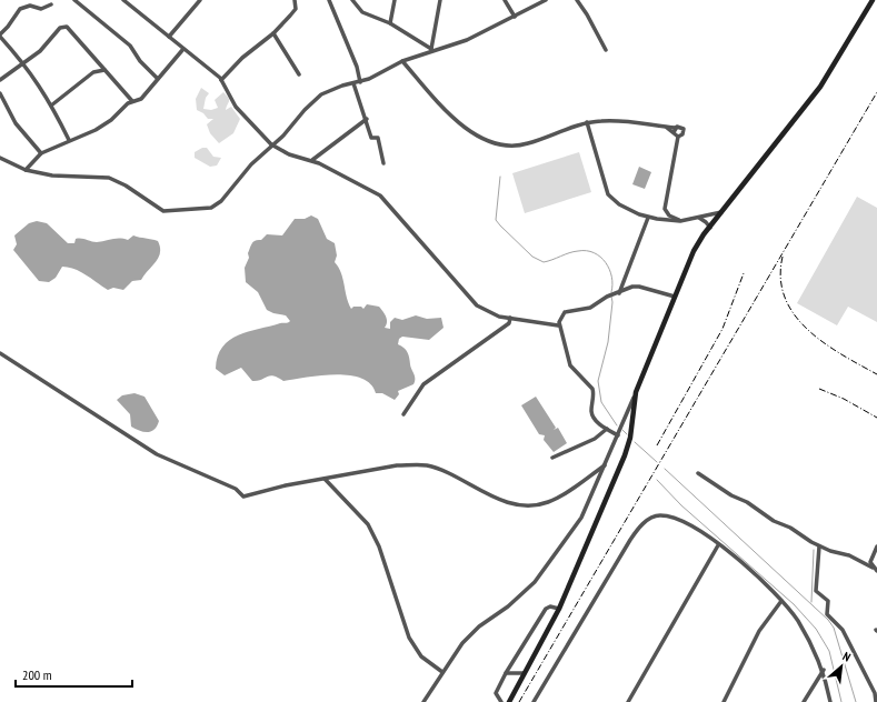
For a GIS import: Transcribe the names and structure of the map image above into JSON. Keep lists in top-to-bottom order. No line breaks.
{"scale_bar":"200 m","north":"top right"}
